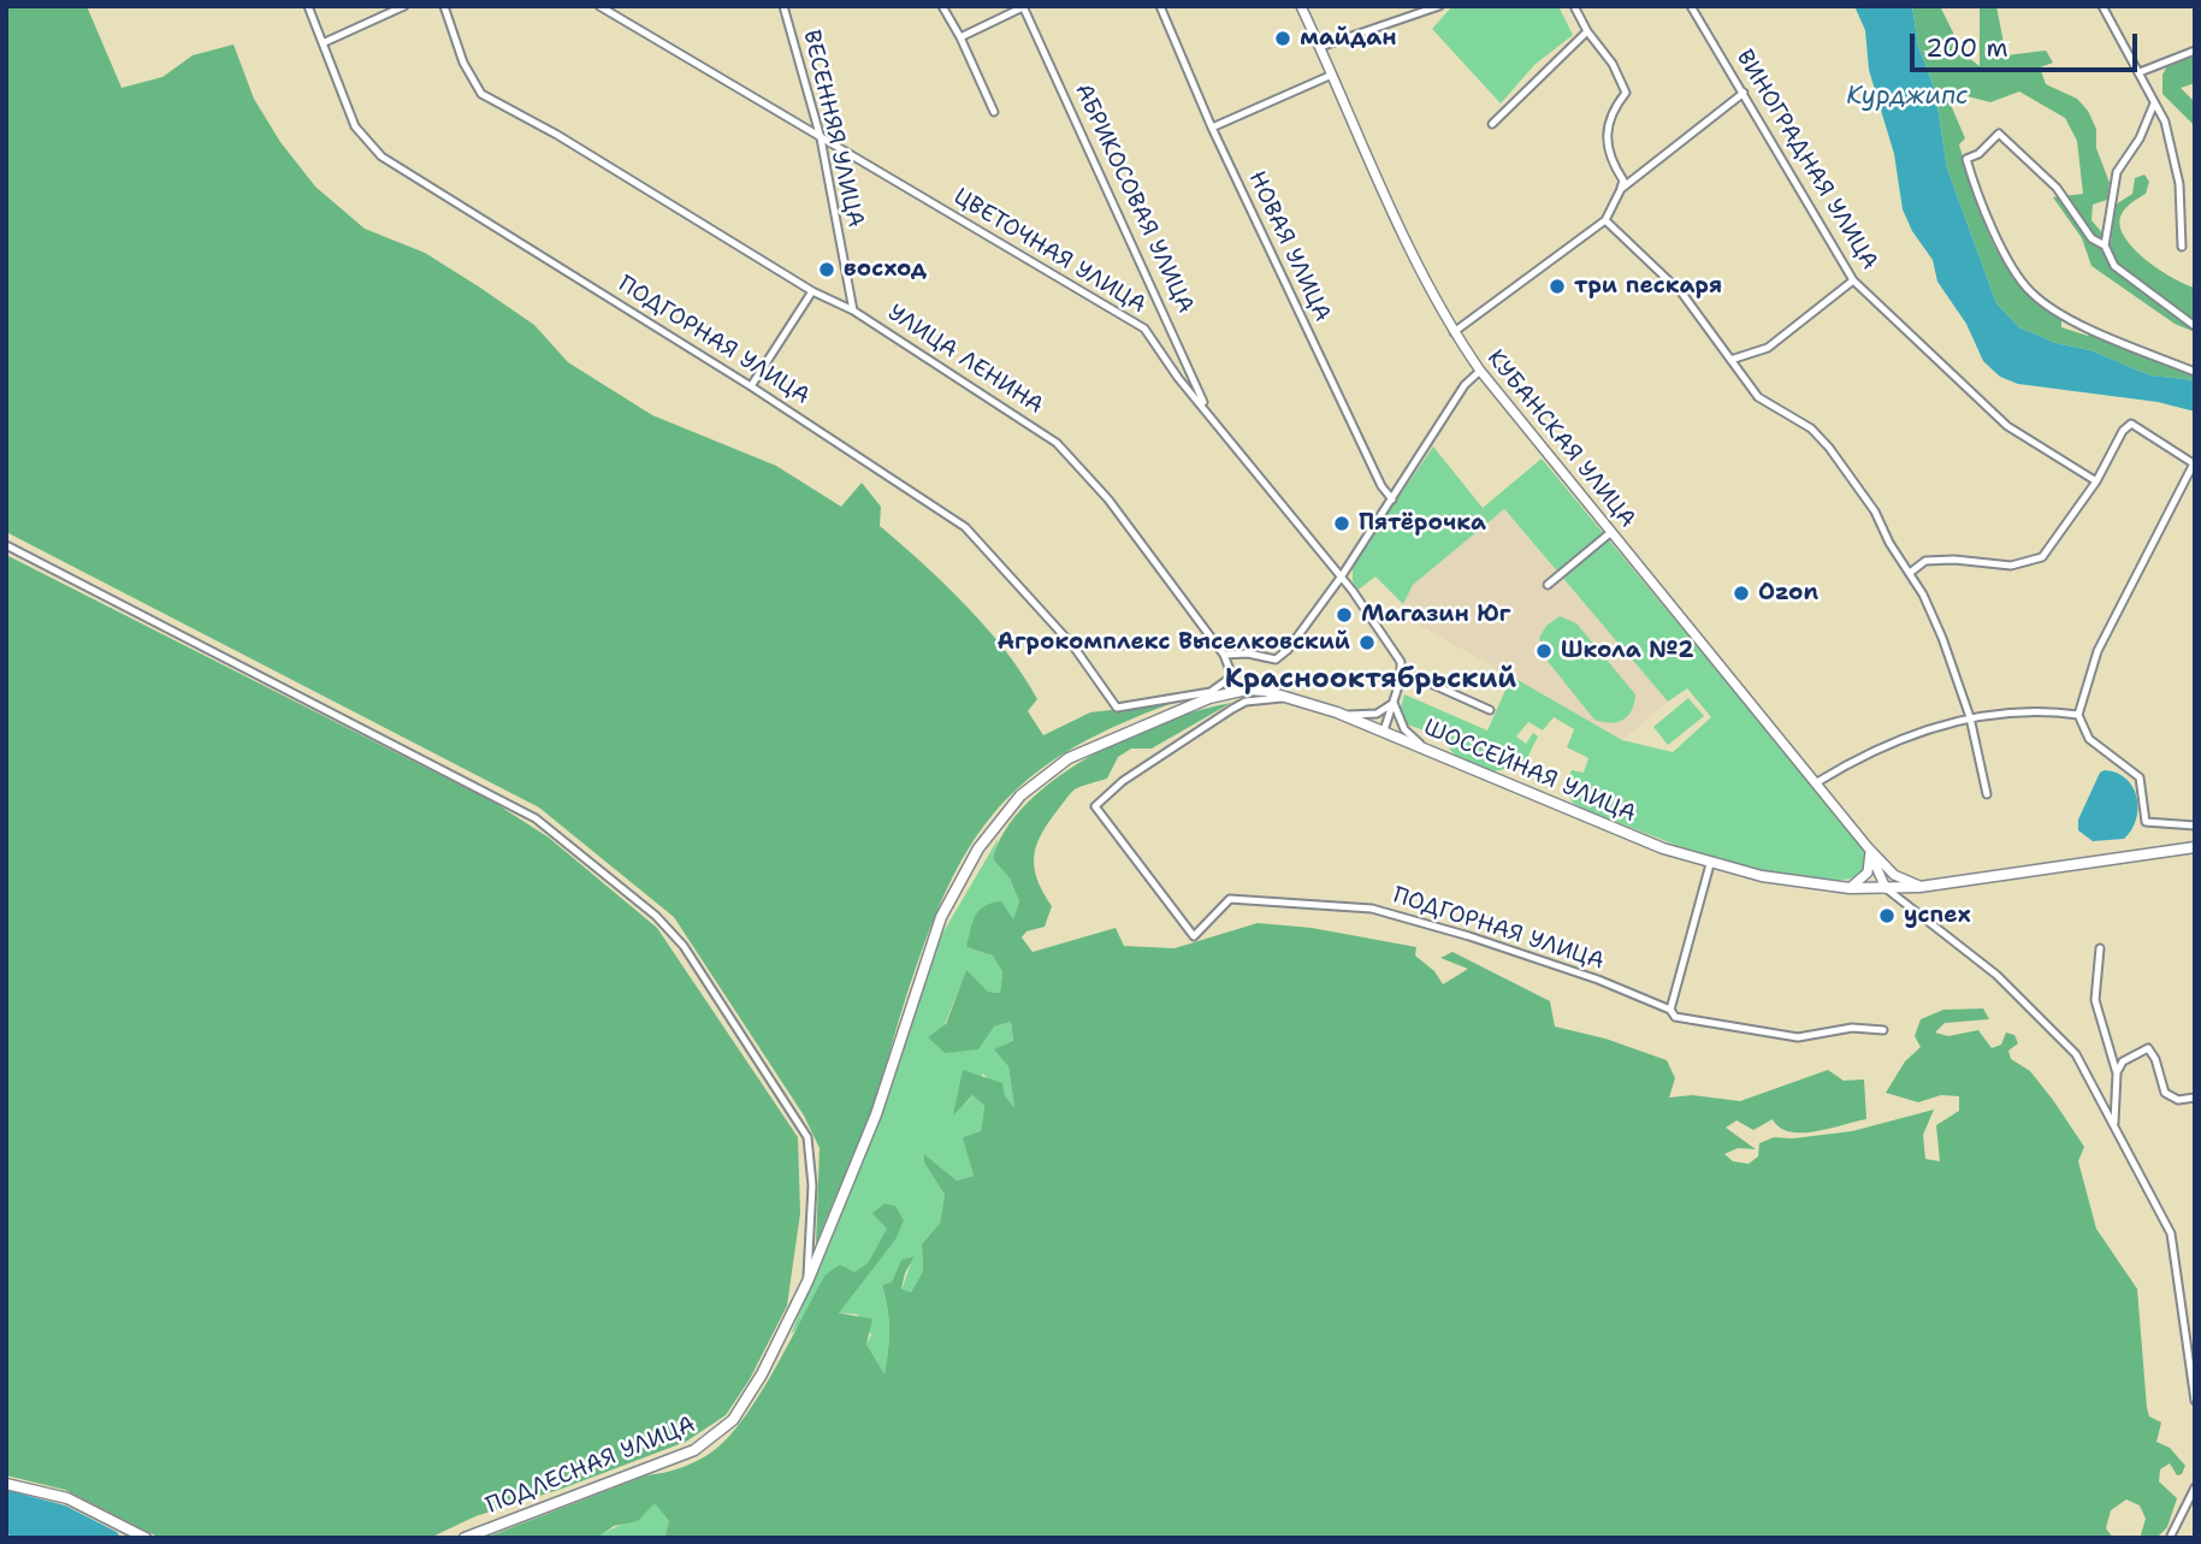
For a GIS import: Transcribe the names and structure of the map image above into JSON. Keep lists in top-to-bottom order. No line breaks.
{"streets":{"main road":["КУБАНСКАЯ УЛИЦА","ШОССЕЙНАЯ УЛИЦА","ПОДЛЕСНАЯ УЛИЦА"],"street":["ВЕСЕННЯЯ УЛИЦА","ВИНОГРАДНАЯ УЛИЦА","АБРИКОСОВАЯ УЛИЦА","НОВАЯ УЛИЦА","ЦВЕТОЧНАЯ УЛИЦА","ПОДГОРНАЯ УЛИЦА","УЛИЦА ЛЕНИНА"]},"crossings":[["ВЕСЕННЯЯ УЛИЦА","ЦВЕТОЧНАЯ УЛИЦА"],["ВЕСЕННЯЯ УЛИЦА","УЛИЦА ЛЕНИНА"],["АБРИКОСОВАЯ УЛИЦА","ЦВЕТОЧНАЯ УЛИЦА"],["ПОДГОРНАЯ УЛИЦА","УЛИЦА ЛЕНИНА"],["ПОДГОРНАЯ УЛИЦА","ШОССЕЙНАЯ УЛИЦА"],["ШОССЕЙНАЯ УЛИЦА","ПОДЛЕСНАЯ УЛИЦА"]],"districts":["Краснооктябрьский"],"water":["Курджипс"],"places":["майдан","восход","три пескаря","Пятёрочка","Ozon","Магазин Юг","Агрокомплекс Выселковский","Школа №2","успех"],"scale_bar":"200 m"}
